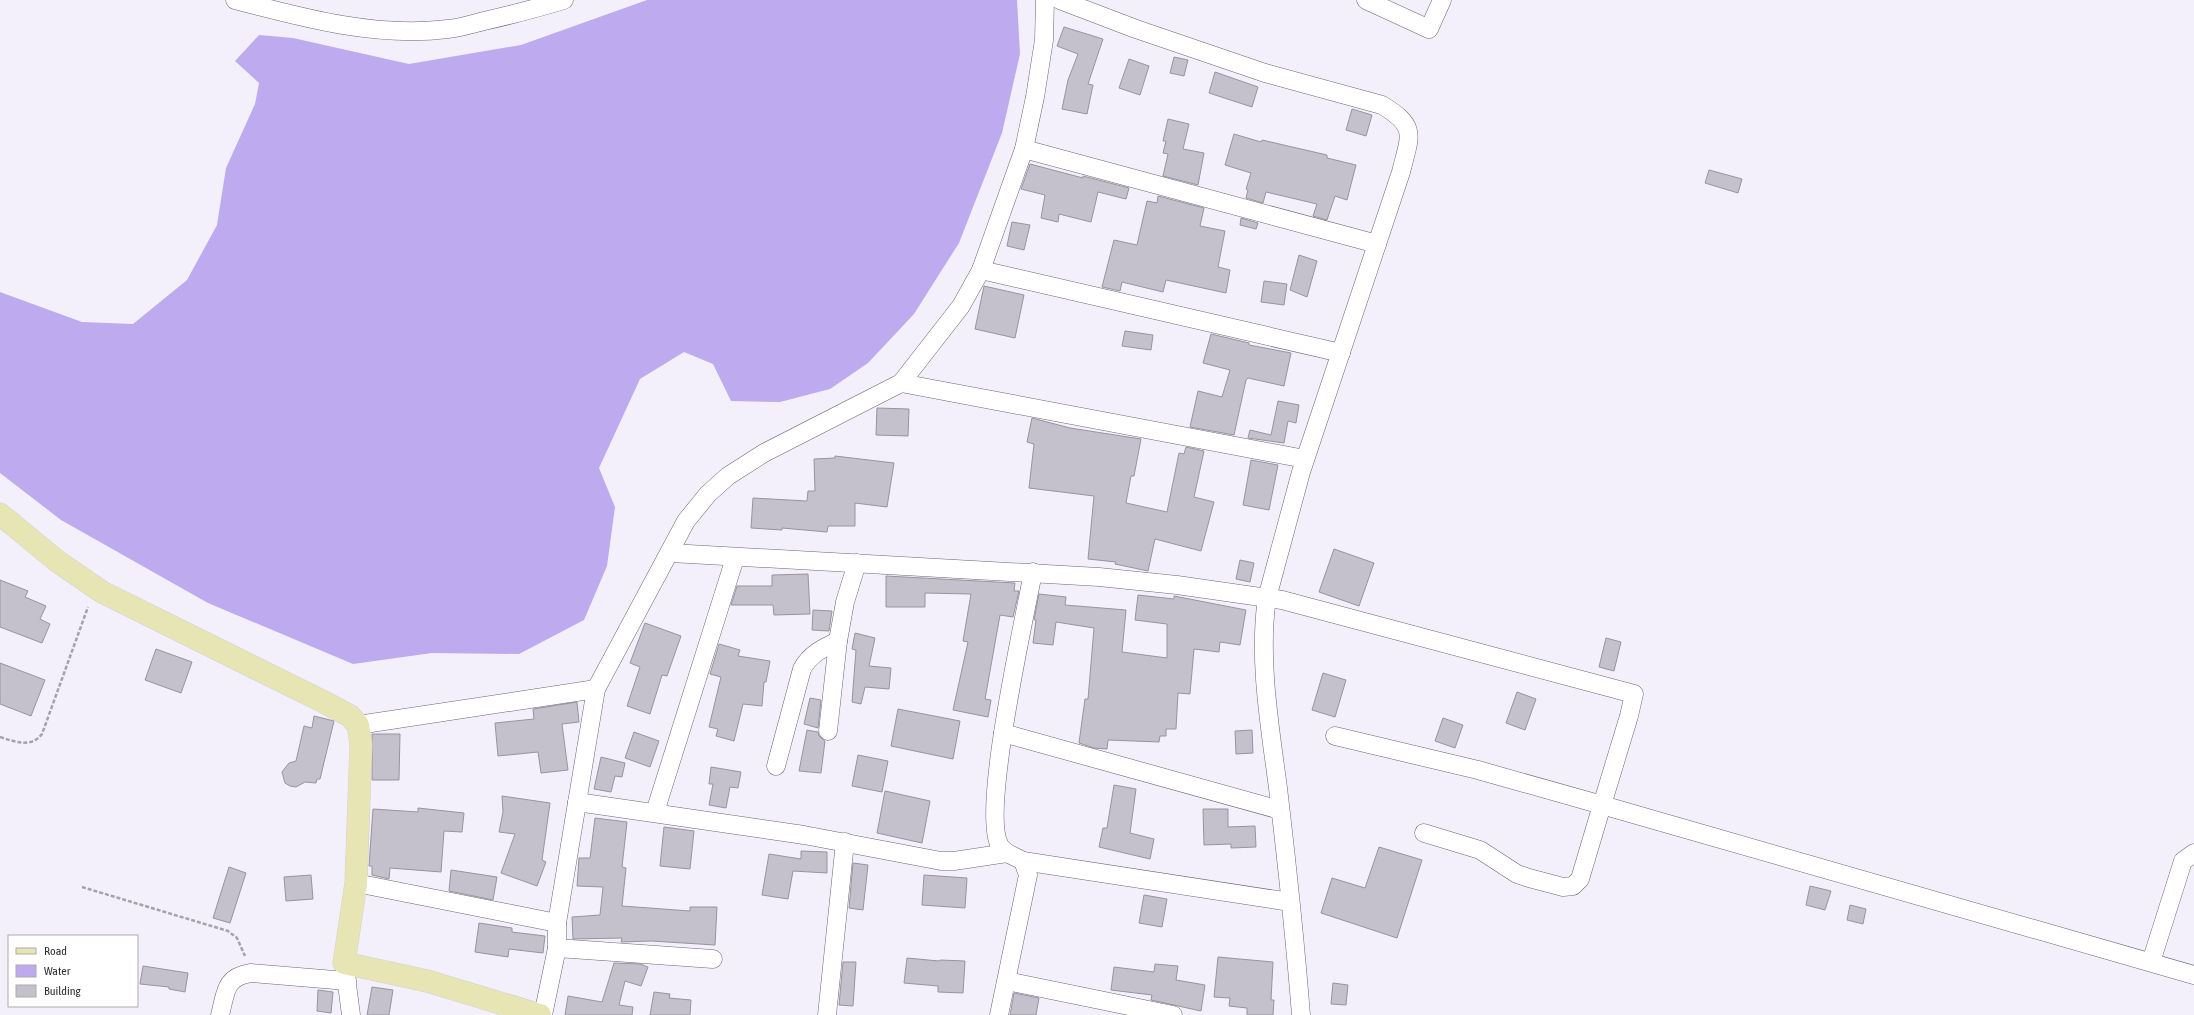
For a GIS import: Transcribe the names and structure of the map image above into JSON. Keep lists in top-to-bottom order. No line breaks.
{"legend":["Road","Water","Building"]}
